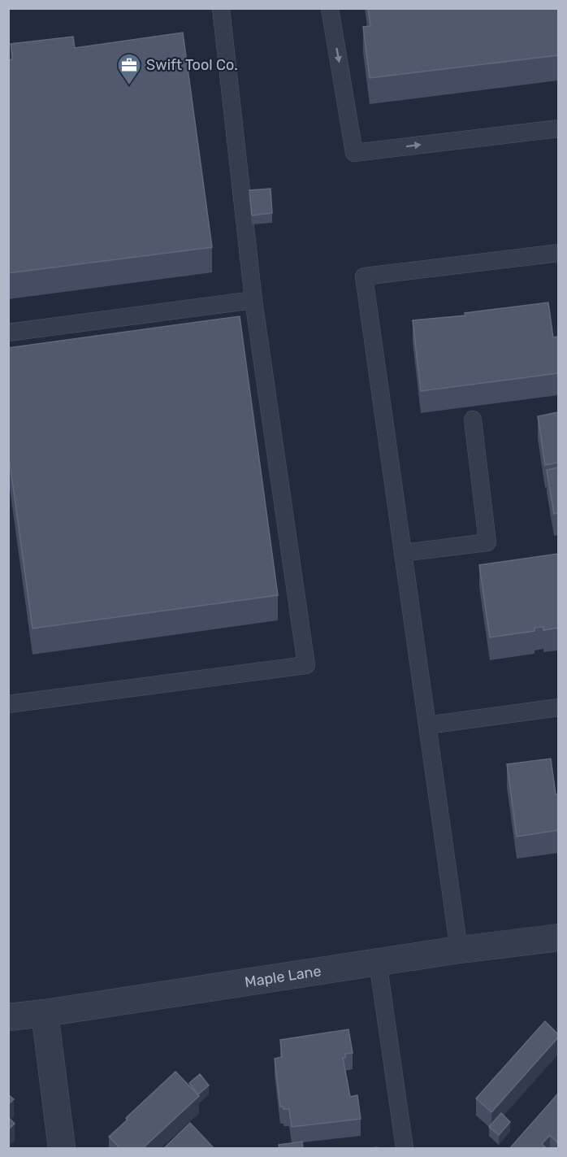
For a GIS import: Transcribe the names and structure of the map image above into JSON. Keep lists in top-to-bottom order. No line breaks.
{"streets":{"street":["Maple Lane"]},"places":{"office":["Swift Tool Co."]}}
